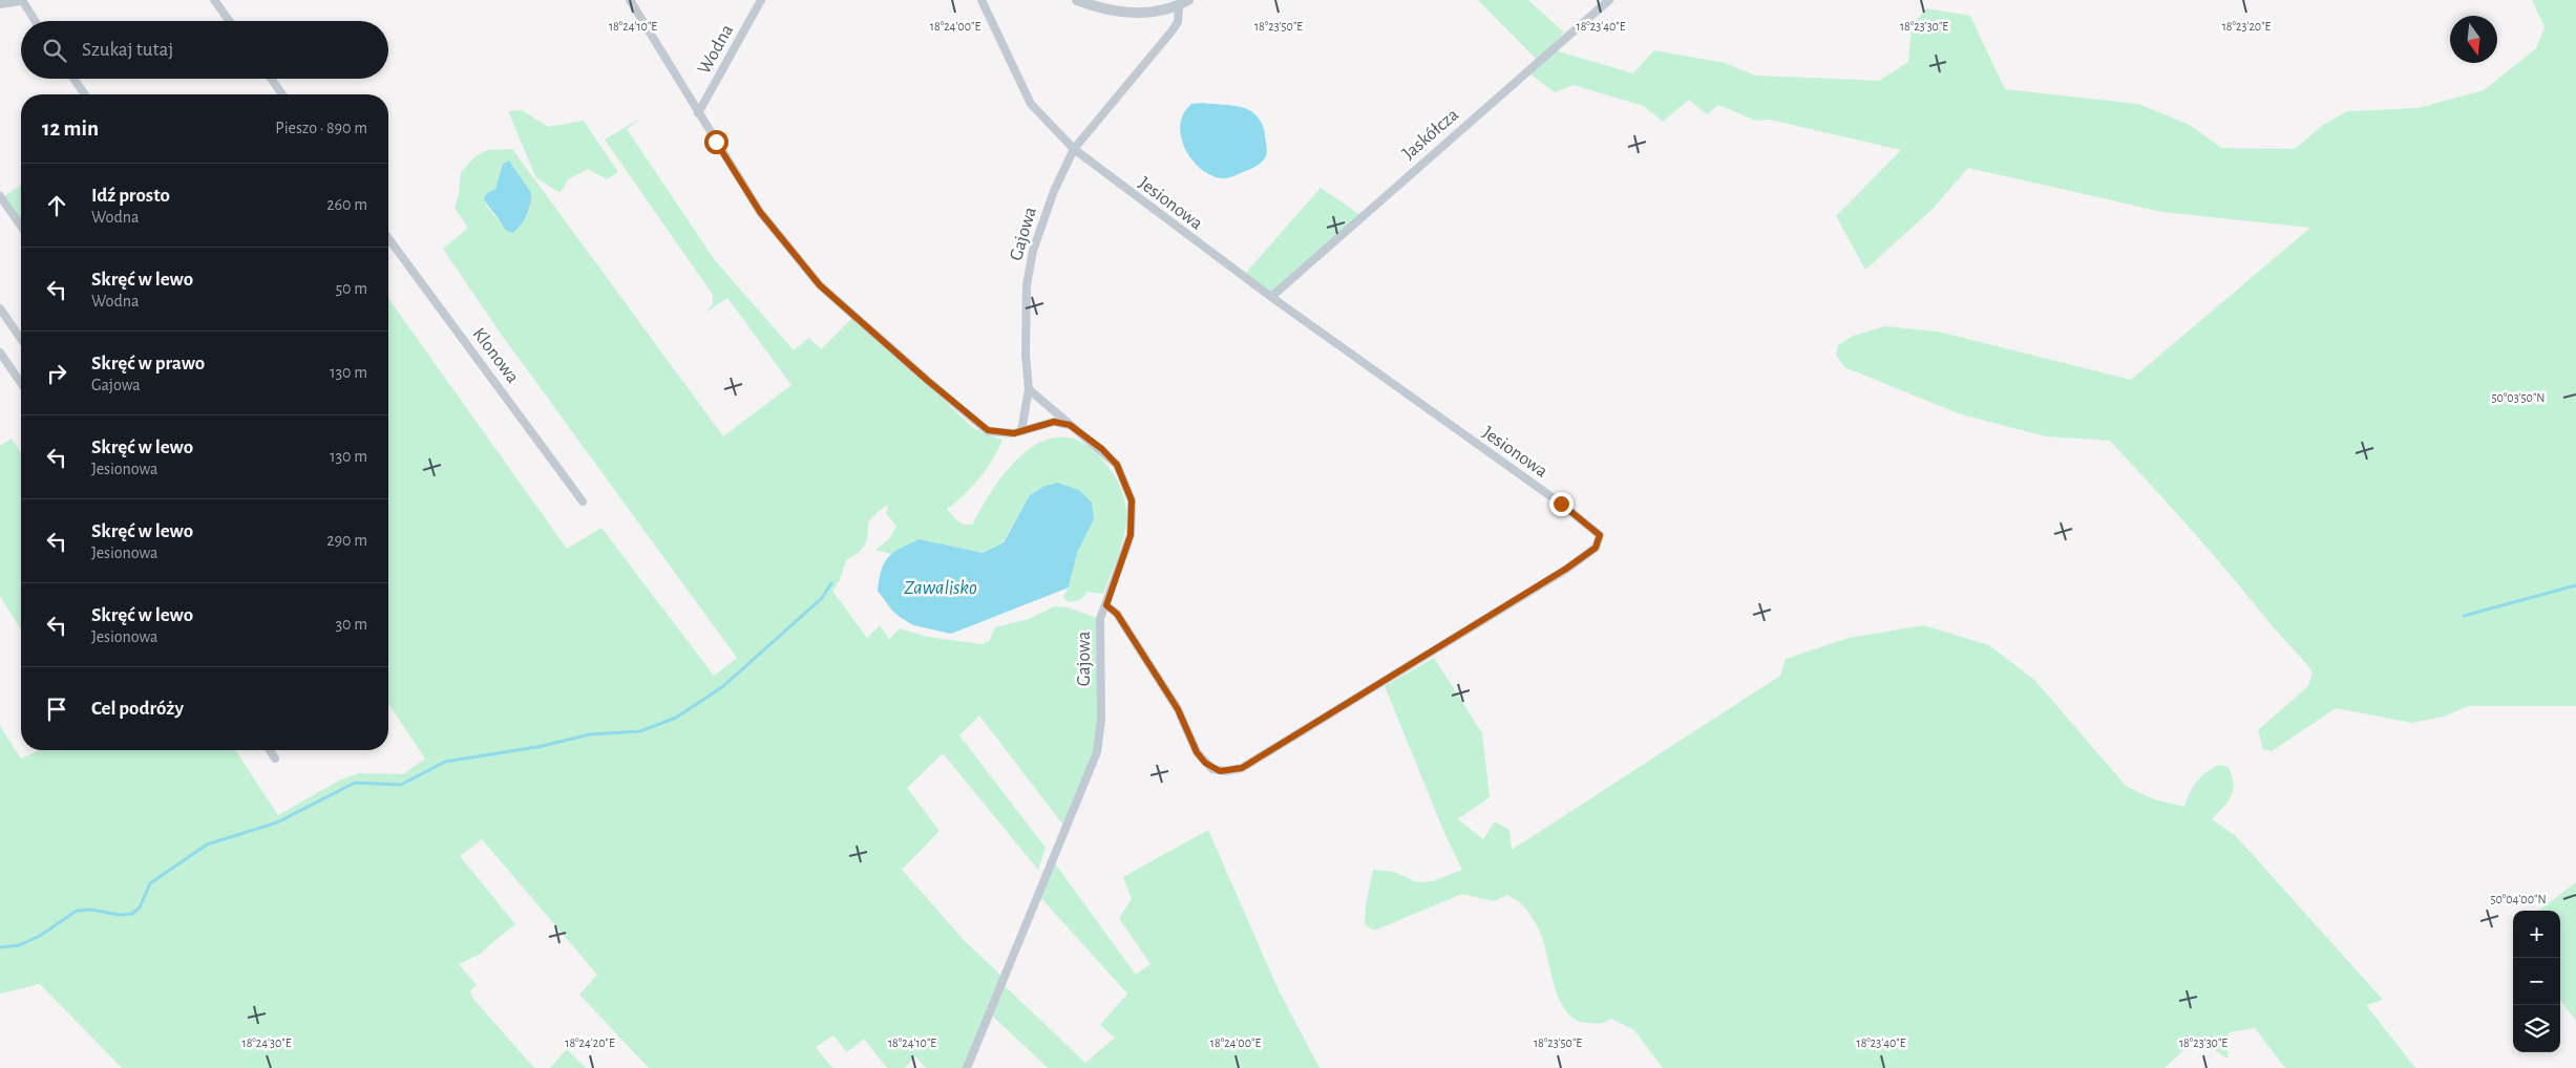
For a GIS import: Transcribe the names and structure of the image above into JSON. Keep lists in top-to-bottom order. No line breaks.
{"streets":{"street":["Wodna","Jaskółcza","Jesionowa","Gajowa","Klonowa"]},"crossings":[["Wodna","Gajowa"],["Jaskółcza","Jesionowa"],["Jesionowa","Gajowa"]],"water":["Zawalisko"],"north":"bottom","page":{"search":"Szukaj tutaj","heading":["12 min","Pieszo · 890 m"],"list":[["Idź prosto","Wodna","260 m"],["Skręć w lewo","Wodna","50 m"],["Skręć w prawo","Gajowa","130 m"],["Skręć w lewo","Jesionowa","130 m"],["Skręć w lewo","Jesionowa","290 m"],["Skręć w lewo","Jesionowa","30 m"],"Cel podróży"],"map_buttons":["+","−"]},"coordinates":["18°24'10\"E","18°24'00\"E","18°23'50\"E","18°23'40\"E","18°23'30\"E","18°23'20\"E","50°03'50\"N","50°04'00\"N","18°24'30\"E","18°24'20\"E"]}
